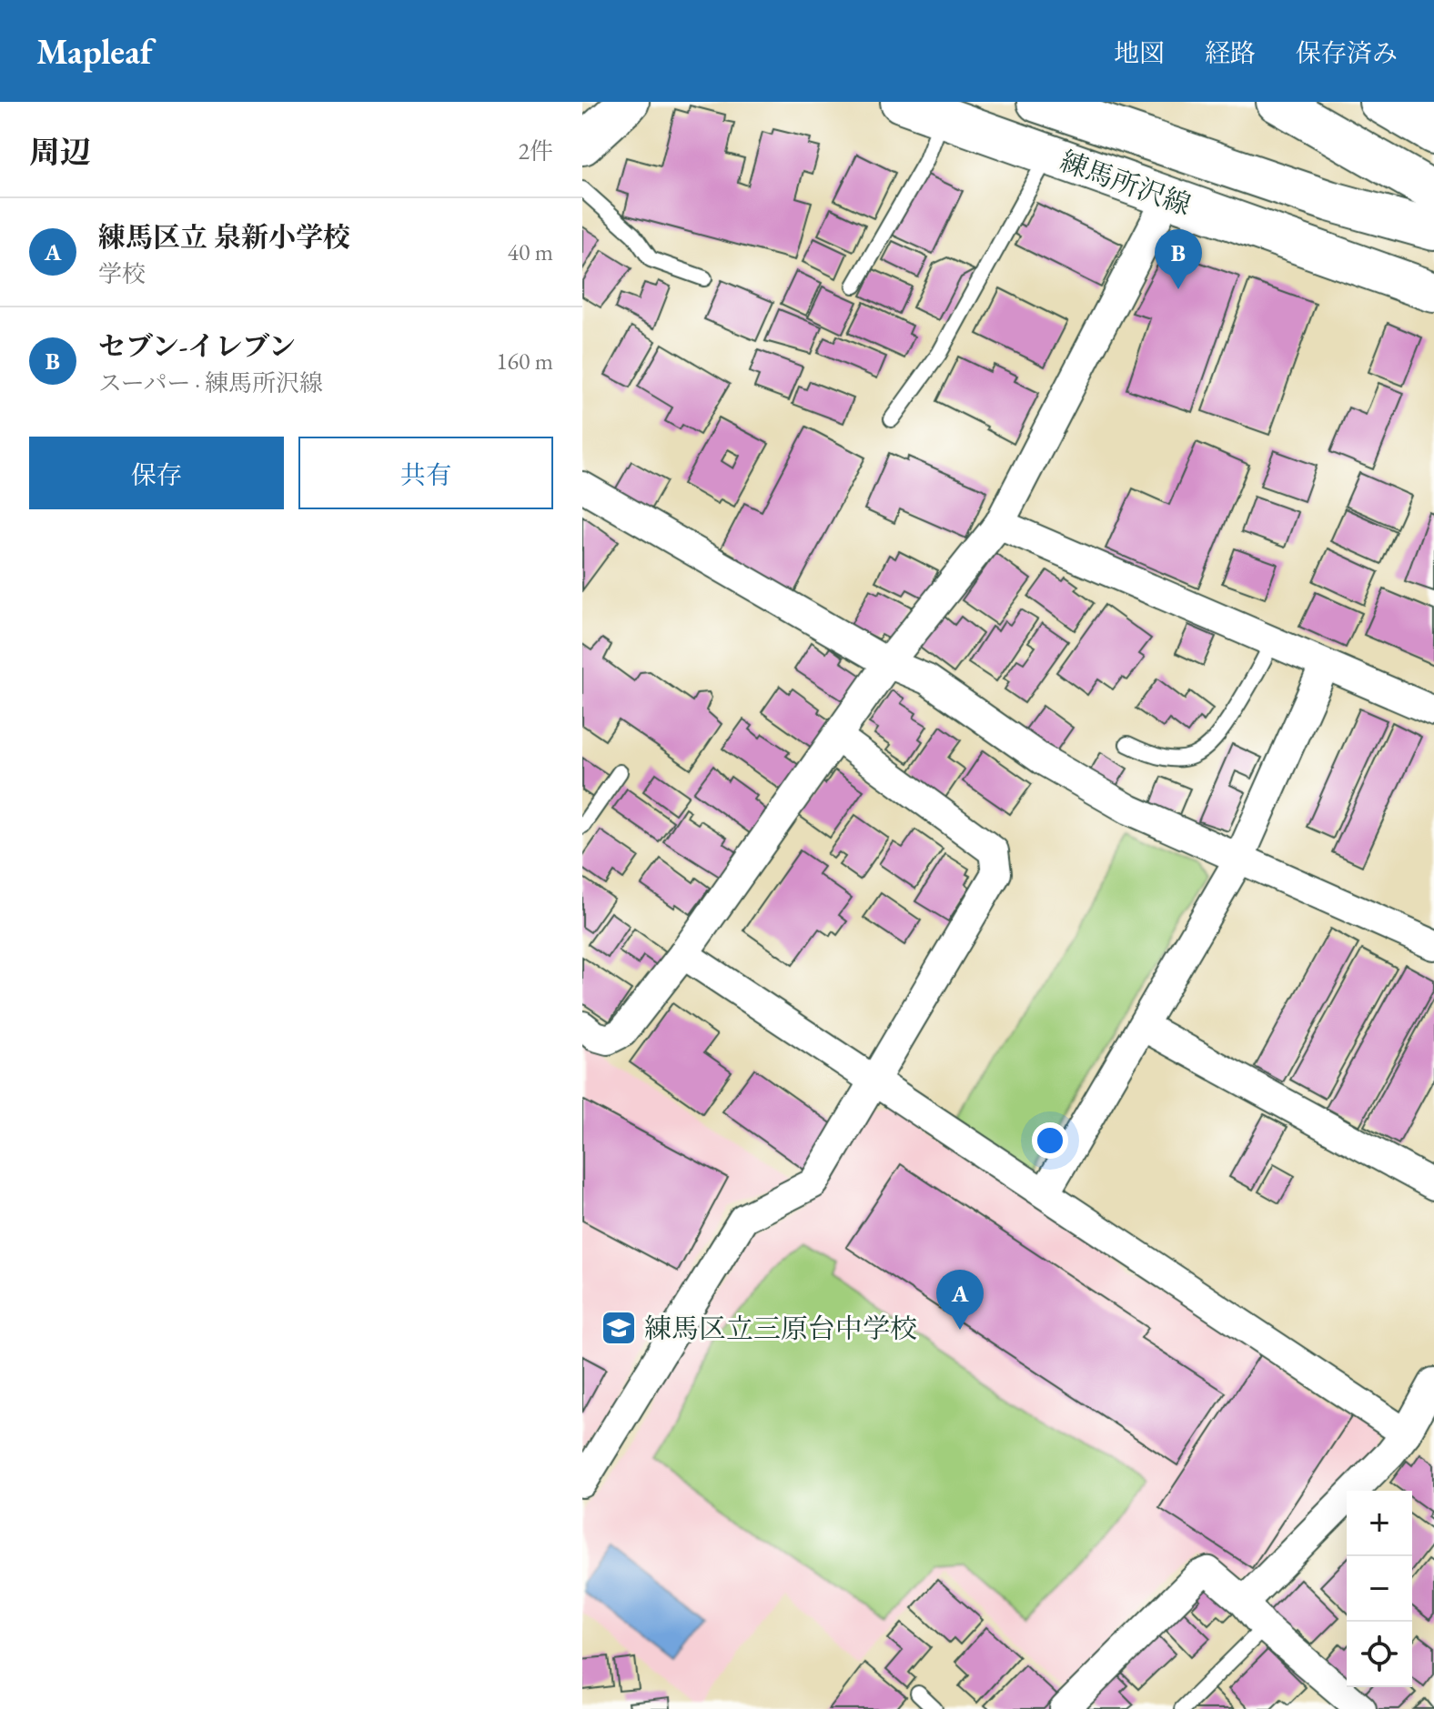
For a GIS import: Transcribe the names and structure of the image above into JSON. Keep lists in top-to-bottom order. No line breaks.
{"streets":{"main road":["練馬所沢線"]},"places":{"school or university":["練馬区立三原台中学校"]},"page":{"header":"Mapleaf","nav":["地図","経路","保存済み"],"heading":["周辺","2件"],"list":[{"mark":"A","name":"練馬区立 泉新小学校","note":"学校","value":"40 m"},{"mark":"B","name":"セブン-イレブン","note":"スーパー · 練馬所沢線","value":"160 m"}],"pins":["B","A"],"buttons":["保存","共有"],"map_buttons":["+","−"]}}
